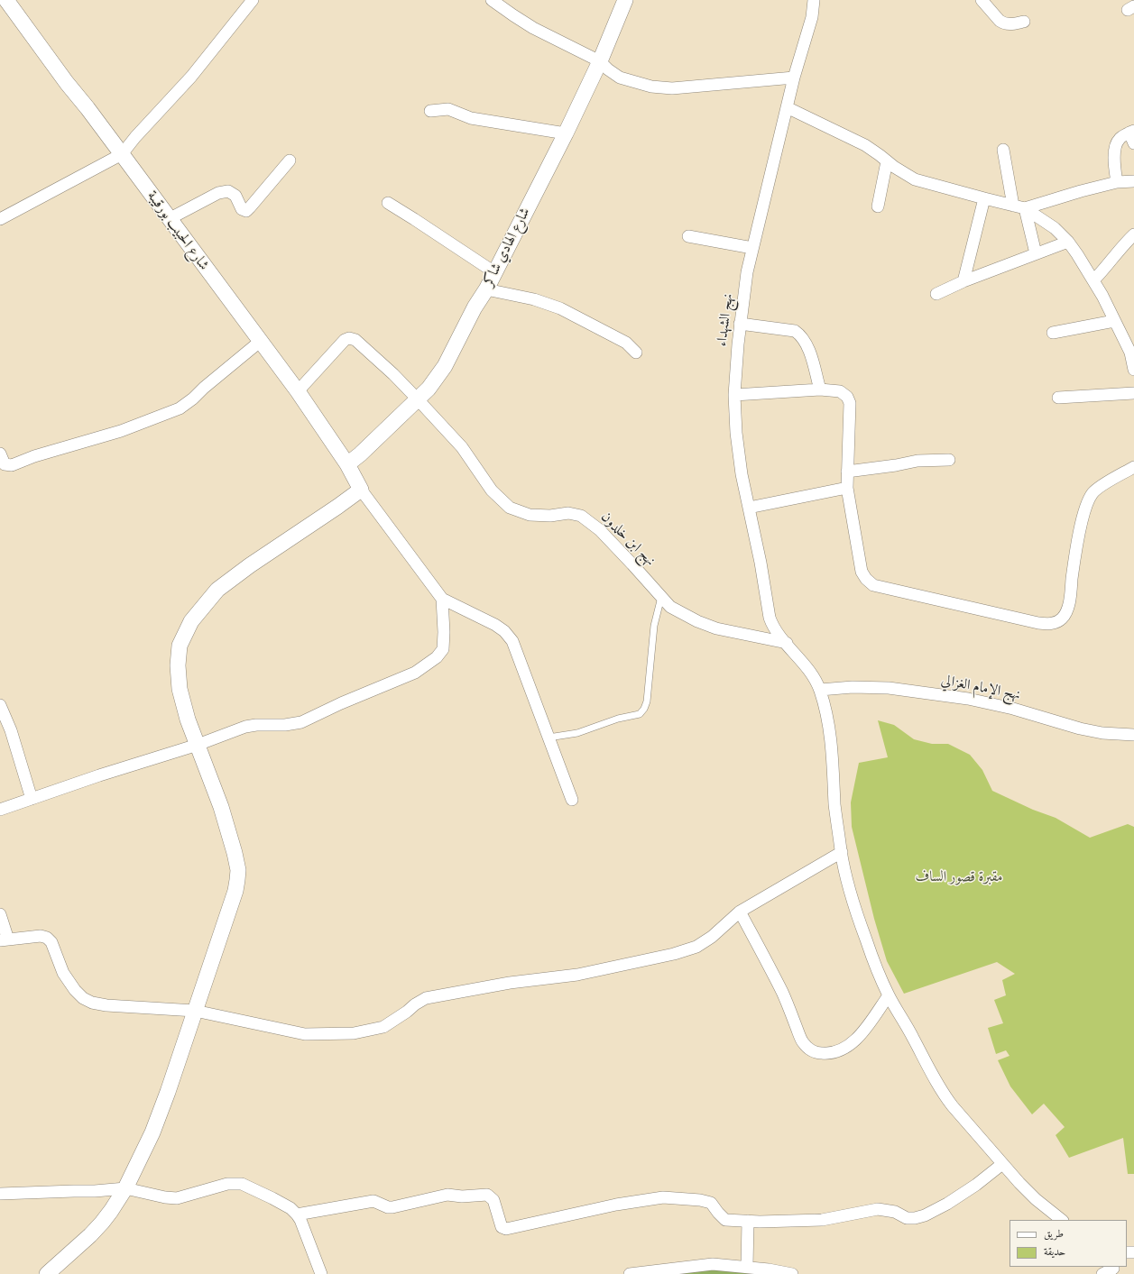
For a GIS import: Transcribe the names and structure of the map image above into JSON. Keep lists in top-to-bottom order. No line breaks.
{"streets":{"street":["شارع الحبيب بورقيبة","شارع الهادي شاكر","نهج الشهداء","نهج ابن خلدون","نهج الإمام الغزالي"]},"crossings":[["شارع الحبيب بورقيبة","شارع الهادي شاكر"],["شارع الحبيب بورقيبة","نهج ابن خلدون"],["شارع الهادي شاكر","نهج ابن خلدون"],["نهج الشهداء","نهج ابن خلدون"],["نهج الشهداء","نهج الإمام الغزالي"]],"parks":["مقبرة قصور الساف"],"legend":["طريق","حديقة"]}
